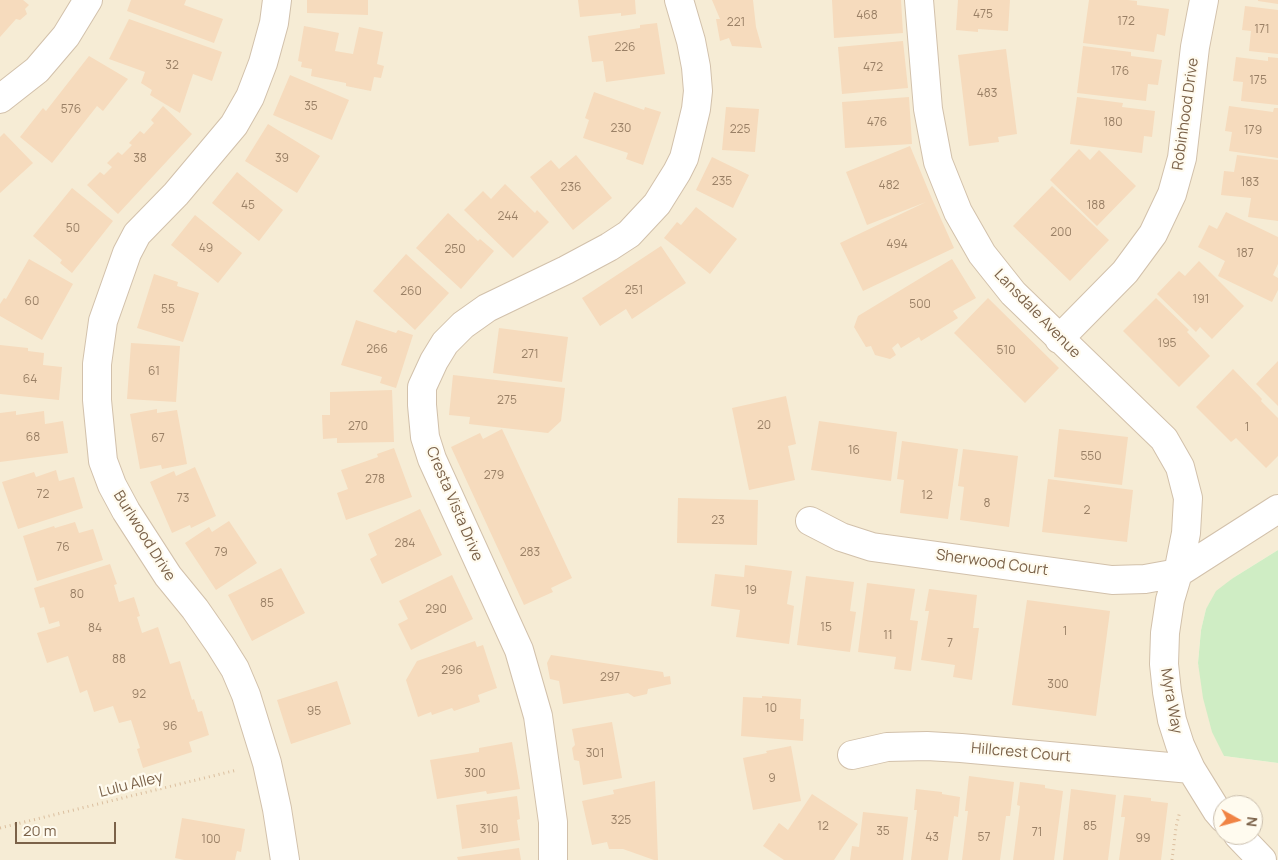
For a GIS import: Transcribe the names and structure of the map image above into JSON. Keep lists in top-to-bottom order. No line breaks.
{"streets":{"street":["Robinhood Drive","Lansdale Avenue","Cresta Vista Drive","Burlwood Drive","Sherwood Court","Myra Way","Hillcrest Court"],"path":["Lulu Alley"]},"crossings":[["Robinhood Drive","Lansdale Avenue"],["Lansdale Avenue","Sherwood Court"],["Lansdale Avenue","Myra Way"],["Burlwood Drive","Lulu Alley"],["Sherwood Court","Myra Way"],["Myra Way","Hillcrest Court"]],"house_numbers":["475","468","172","221","171","226","32","472","176","175","483","35","576","476","180","230","225","179","38","39","235","183","482","236","45","188","244","50","200","494","49","250","187","251","260","191","60","500","55","195","266","510","271","61","64","275","20","270","1","68","67","16","550","279","278","72","12","73","8","2","23","284","76","79","283","19","80","85","290","15","84","1","11","7","88","296","297","300","92","10","95","96","301","300","9","325","12","85","310","35","71","43","57","99","100"],"scale_bar":"20 m","north":"right"}
